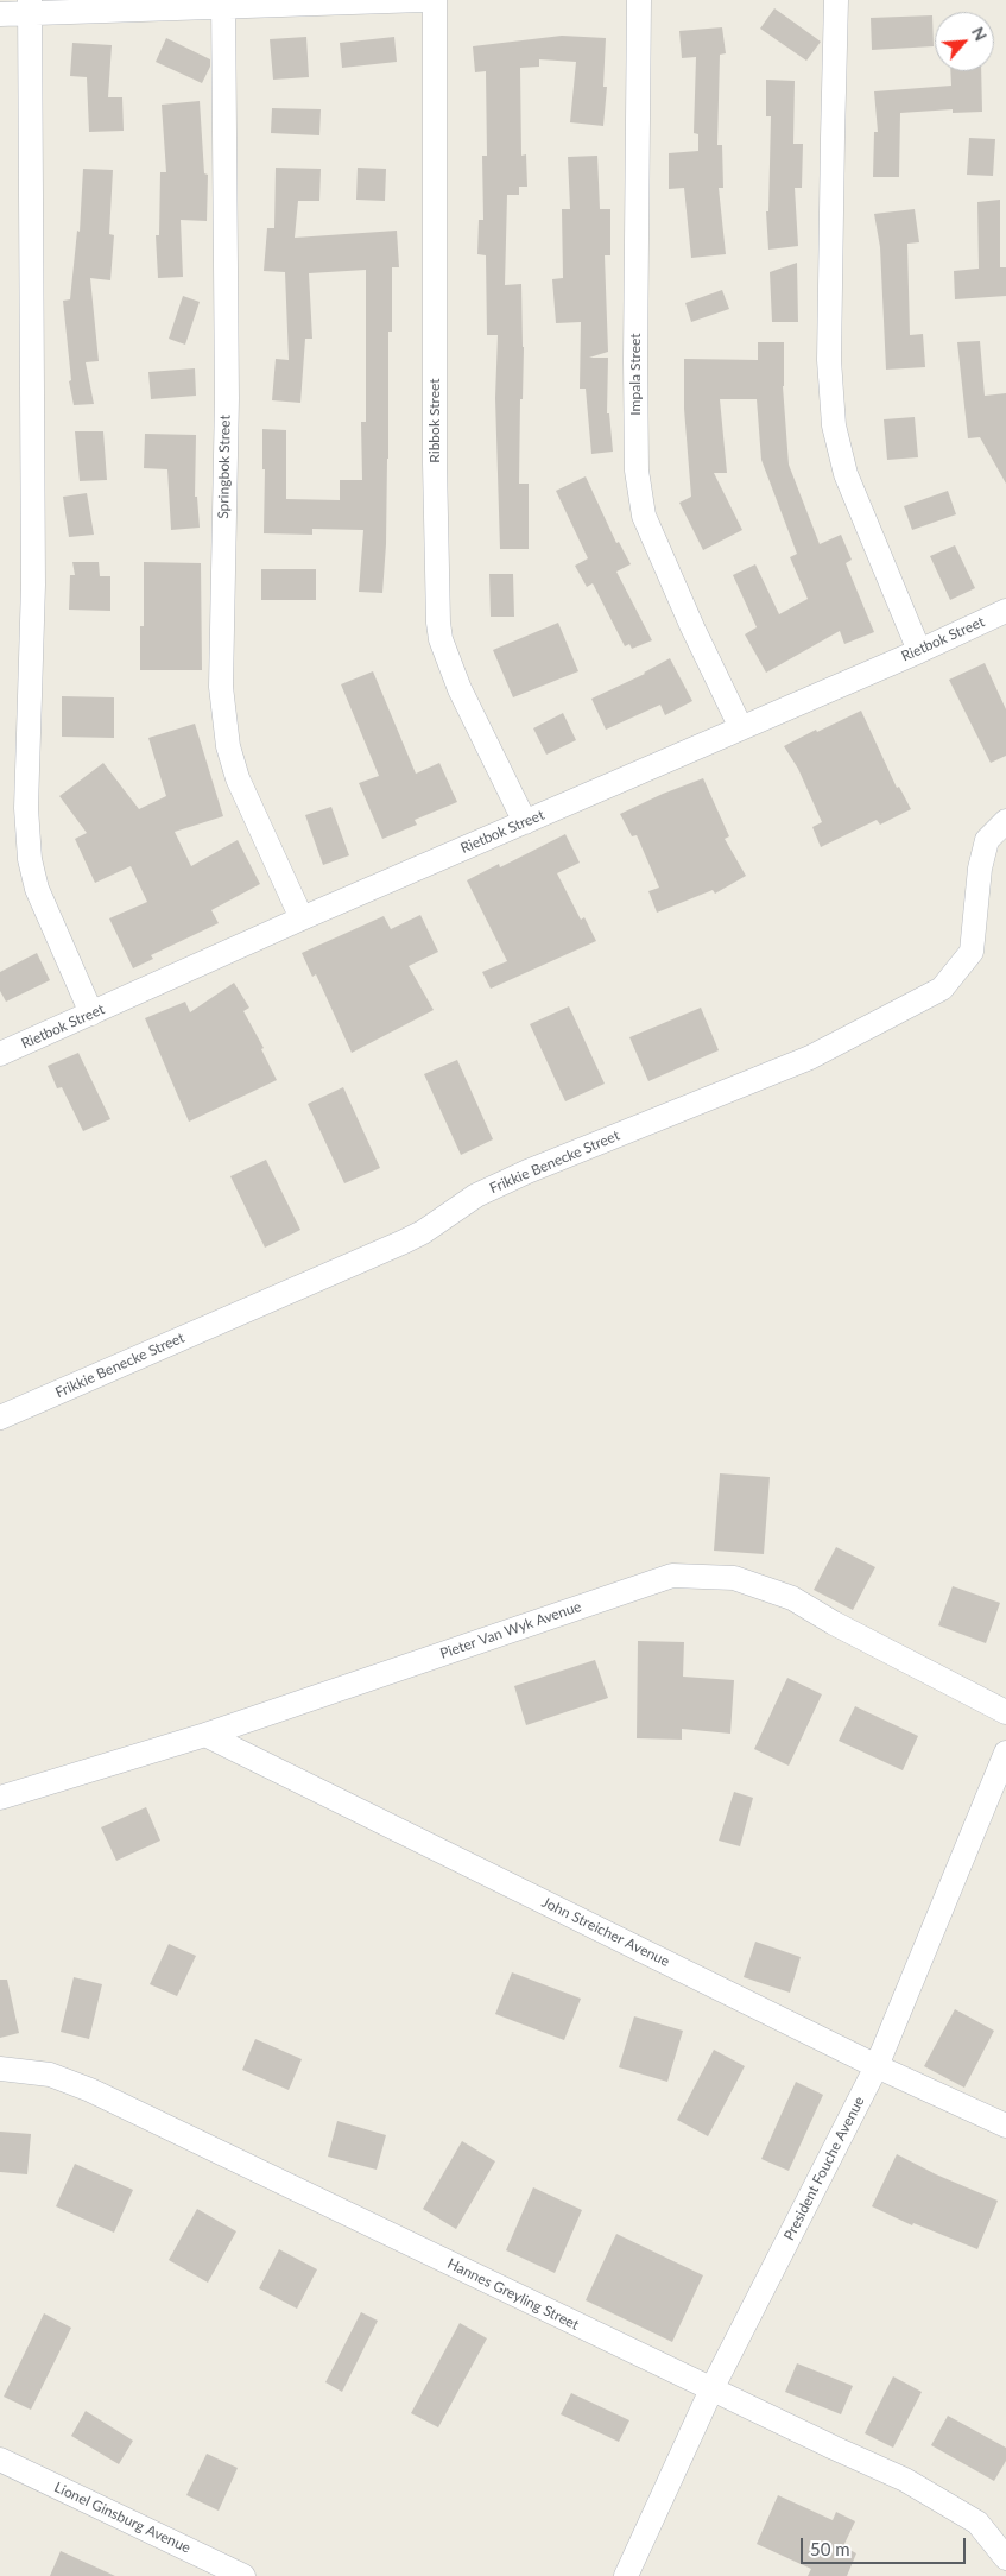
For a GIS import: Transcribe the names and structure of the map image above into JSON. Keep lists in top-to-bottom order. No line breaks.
{"streets":{"street":["Impala Street","Ribbok Street","Springbok Street","Rietbok Street","Frikkie Benecke Street","Pieter Van Wyk Avenue","John Streicher Avenue","President Fouche Avenue","Hannes Greyling Street","Lionel Ginsburg Avenue"]},"crossings":[["Impala Street","Rietbok Street"],["Ribbok Street","Rietbok Street"],["Springbok Street","Rietbok Street"],["Pieter Van Wyk Avenue","John Streicher Avenue"],["John Streicher Avenue","President Fouche Avenue"],["President Fouche Avenue","Hannes Greyling Street"]],"scale_bar":"50 m","north":"top right"}
